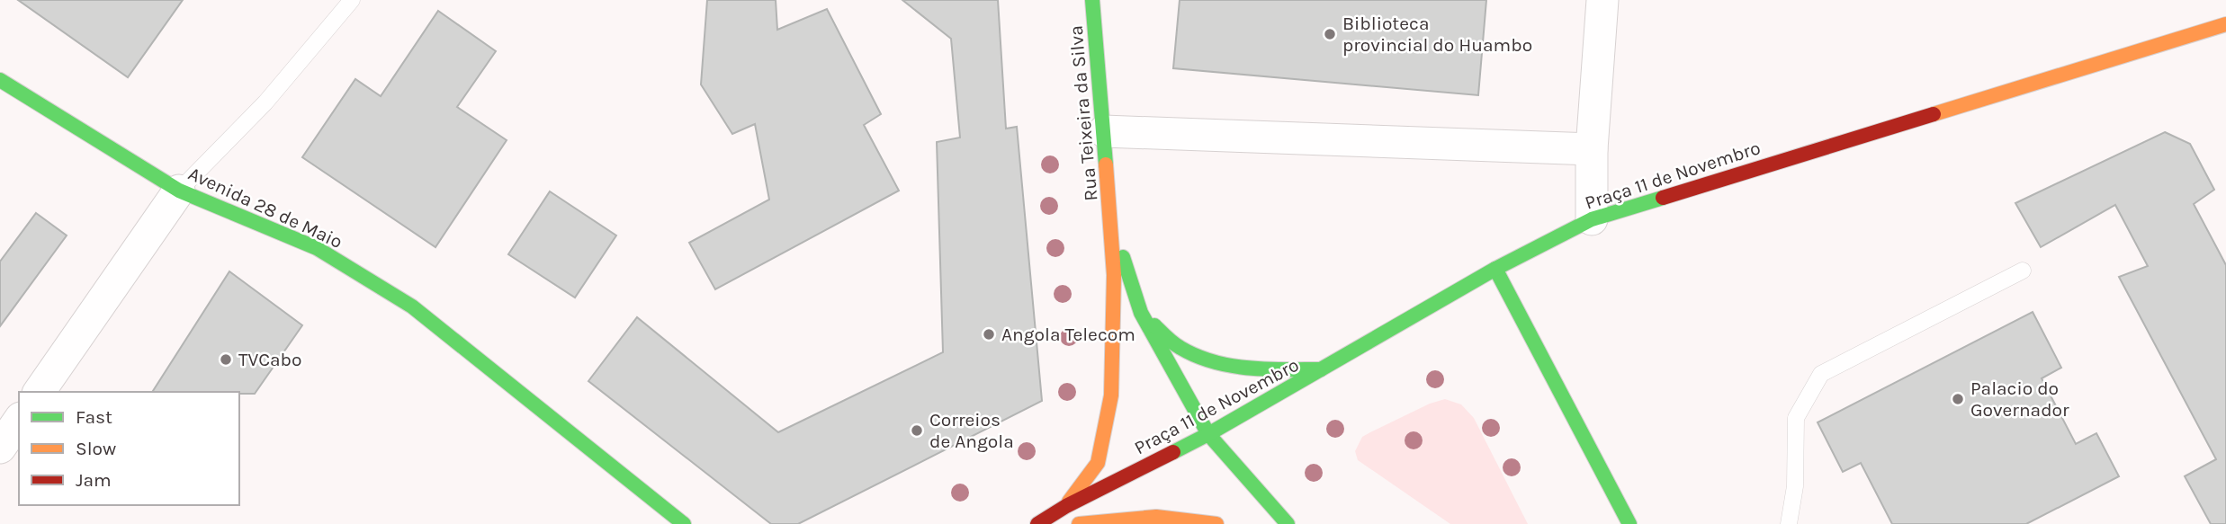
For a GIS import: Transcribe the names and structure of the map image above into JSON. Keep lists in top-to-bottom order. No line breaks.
{"streets":{"street":["Rua Teixeira da Silva","Praça 11 de Novembro","Avenida 28 de Maio"]},"crossings":[["Rua Teixeira da Silva","Praça 11 de Novembro"]],"places":["Biblioteca provincial do Huambo","Angola Telecom","TVCabo","Palacio do Governador","Correios de Angola"],"legend":["Fast","Slow","Jam"]}
